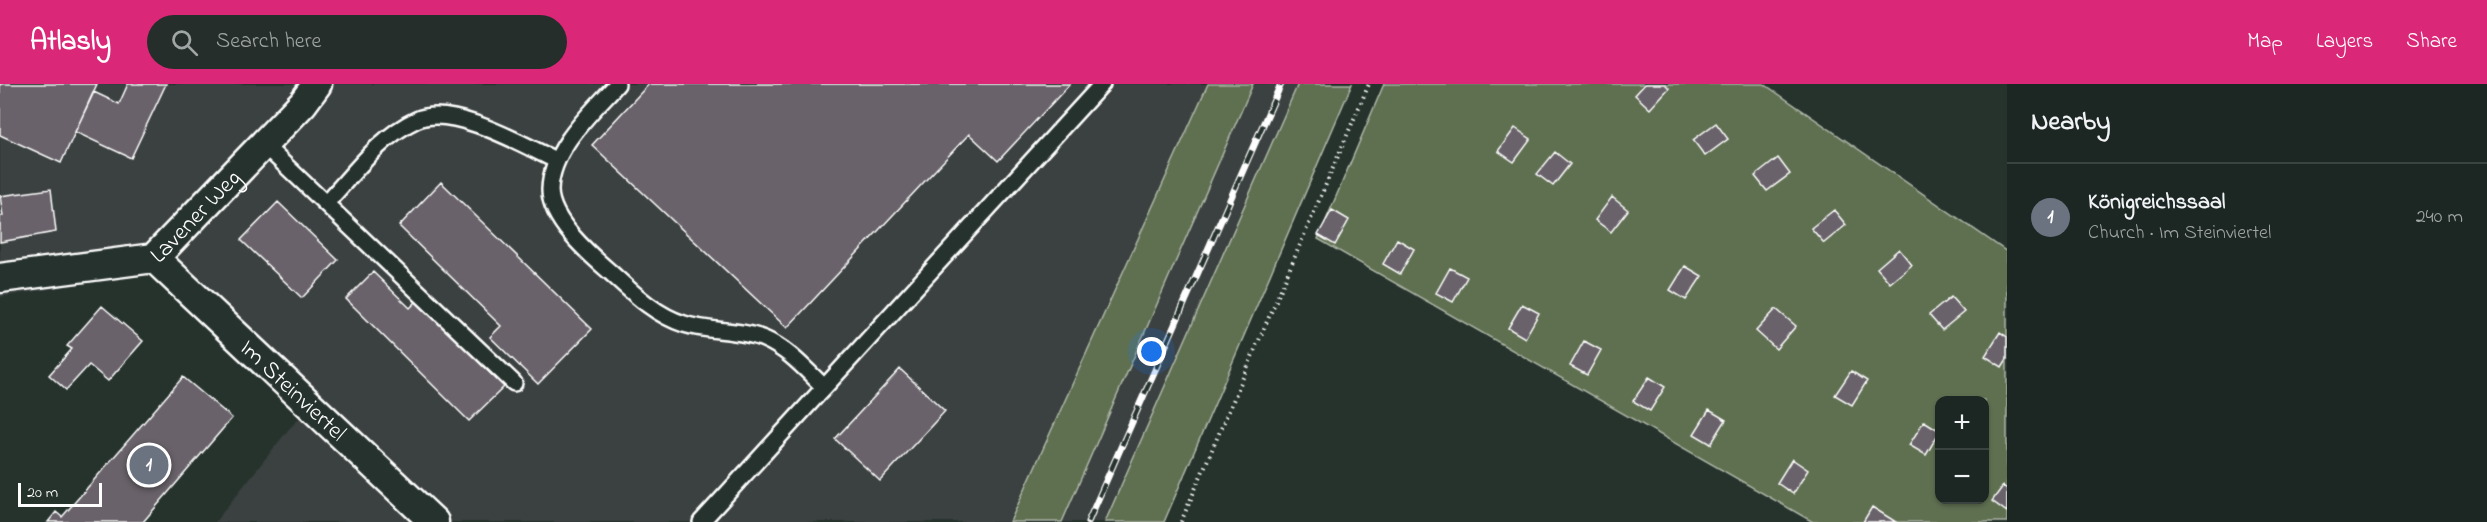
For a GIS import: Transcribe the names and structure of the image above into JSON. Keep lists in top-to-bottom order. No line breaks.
{"streets":{"street":["Lavener Weg","Im Steinviertel"]},"crossings":[["Lavener Weg","Im Steinviertel"]],"scale_bar":"20 m","page":{"header":"Atlasly","search":"Search here","nav":["Map","Layers","Share"],"heading":"Nearby","list":[{"mark":"1","name":"Königreichssaal","note":"Church · Im Steinviertel","value":"240 m"}],"map_buttons":["+","−"],"pins":"1","scale":"20 m"}}
